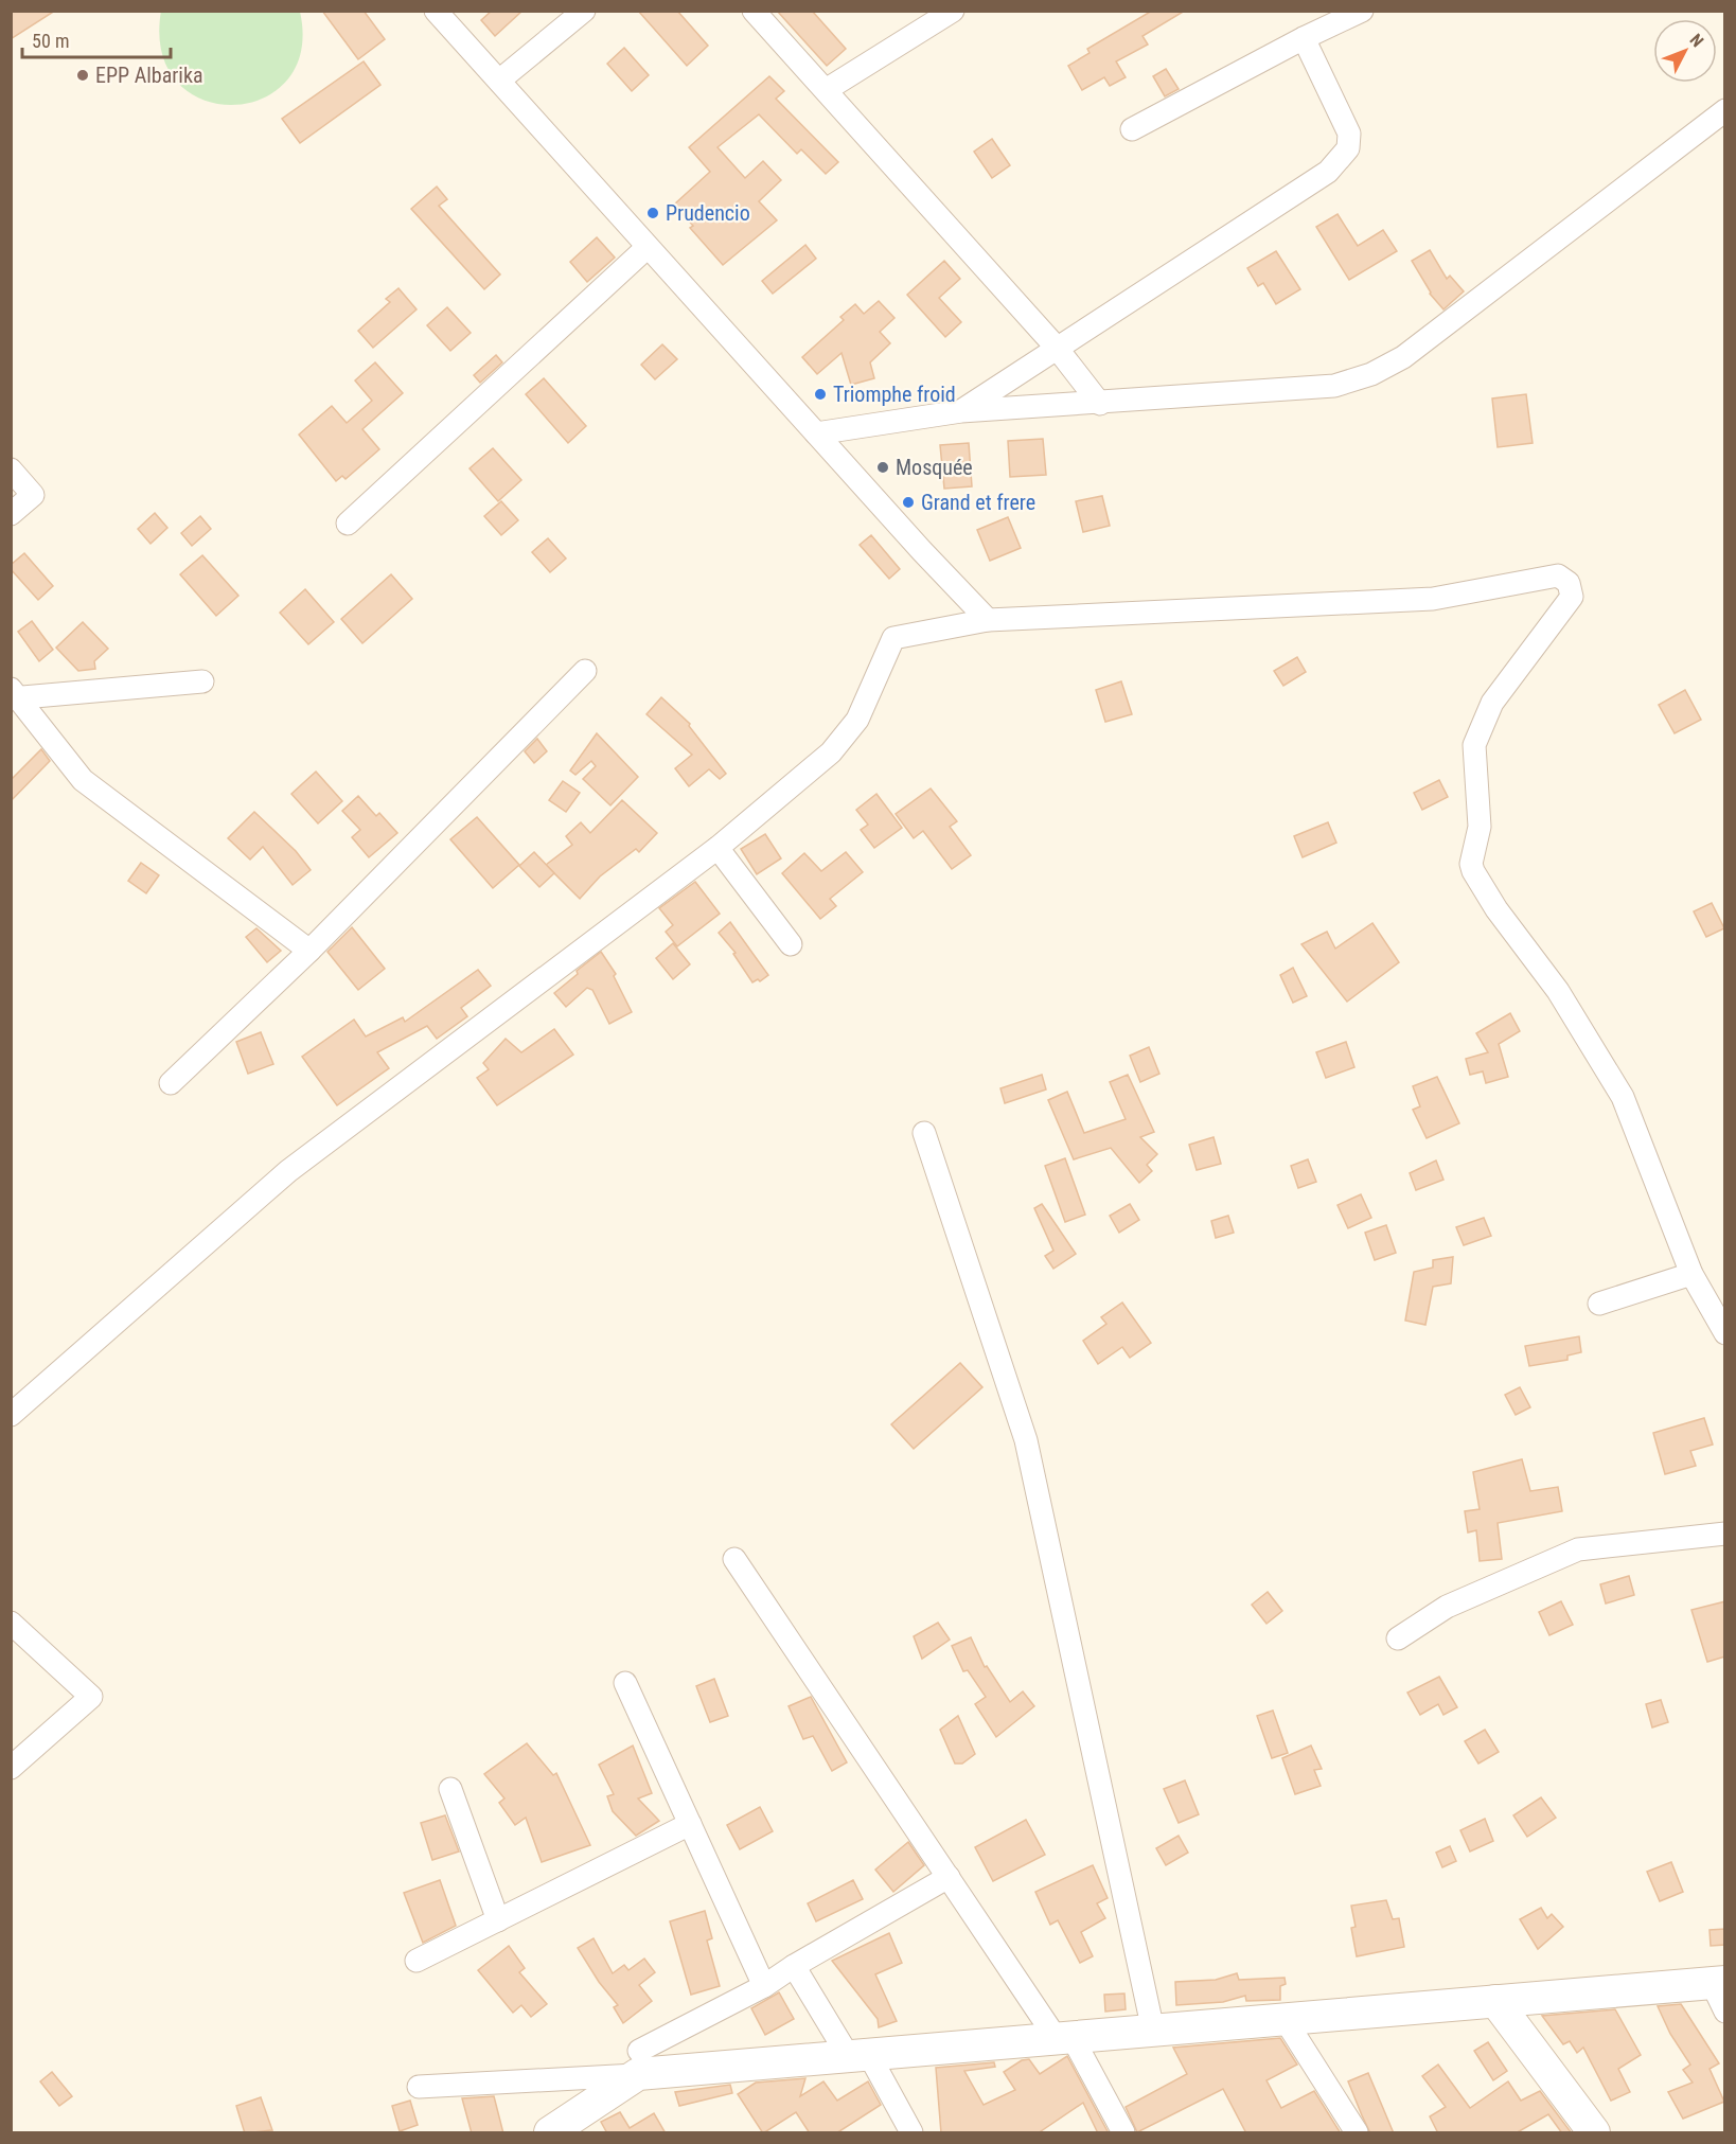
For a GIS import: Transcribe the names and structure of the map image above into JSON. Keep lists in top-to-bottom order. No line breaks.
{"places":["EPP Albarika","Prudencio","Triomphe froid","Mosquée","Grand et frere"],"scale_bar":"50 m","north":"top right"}
